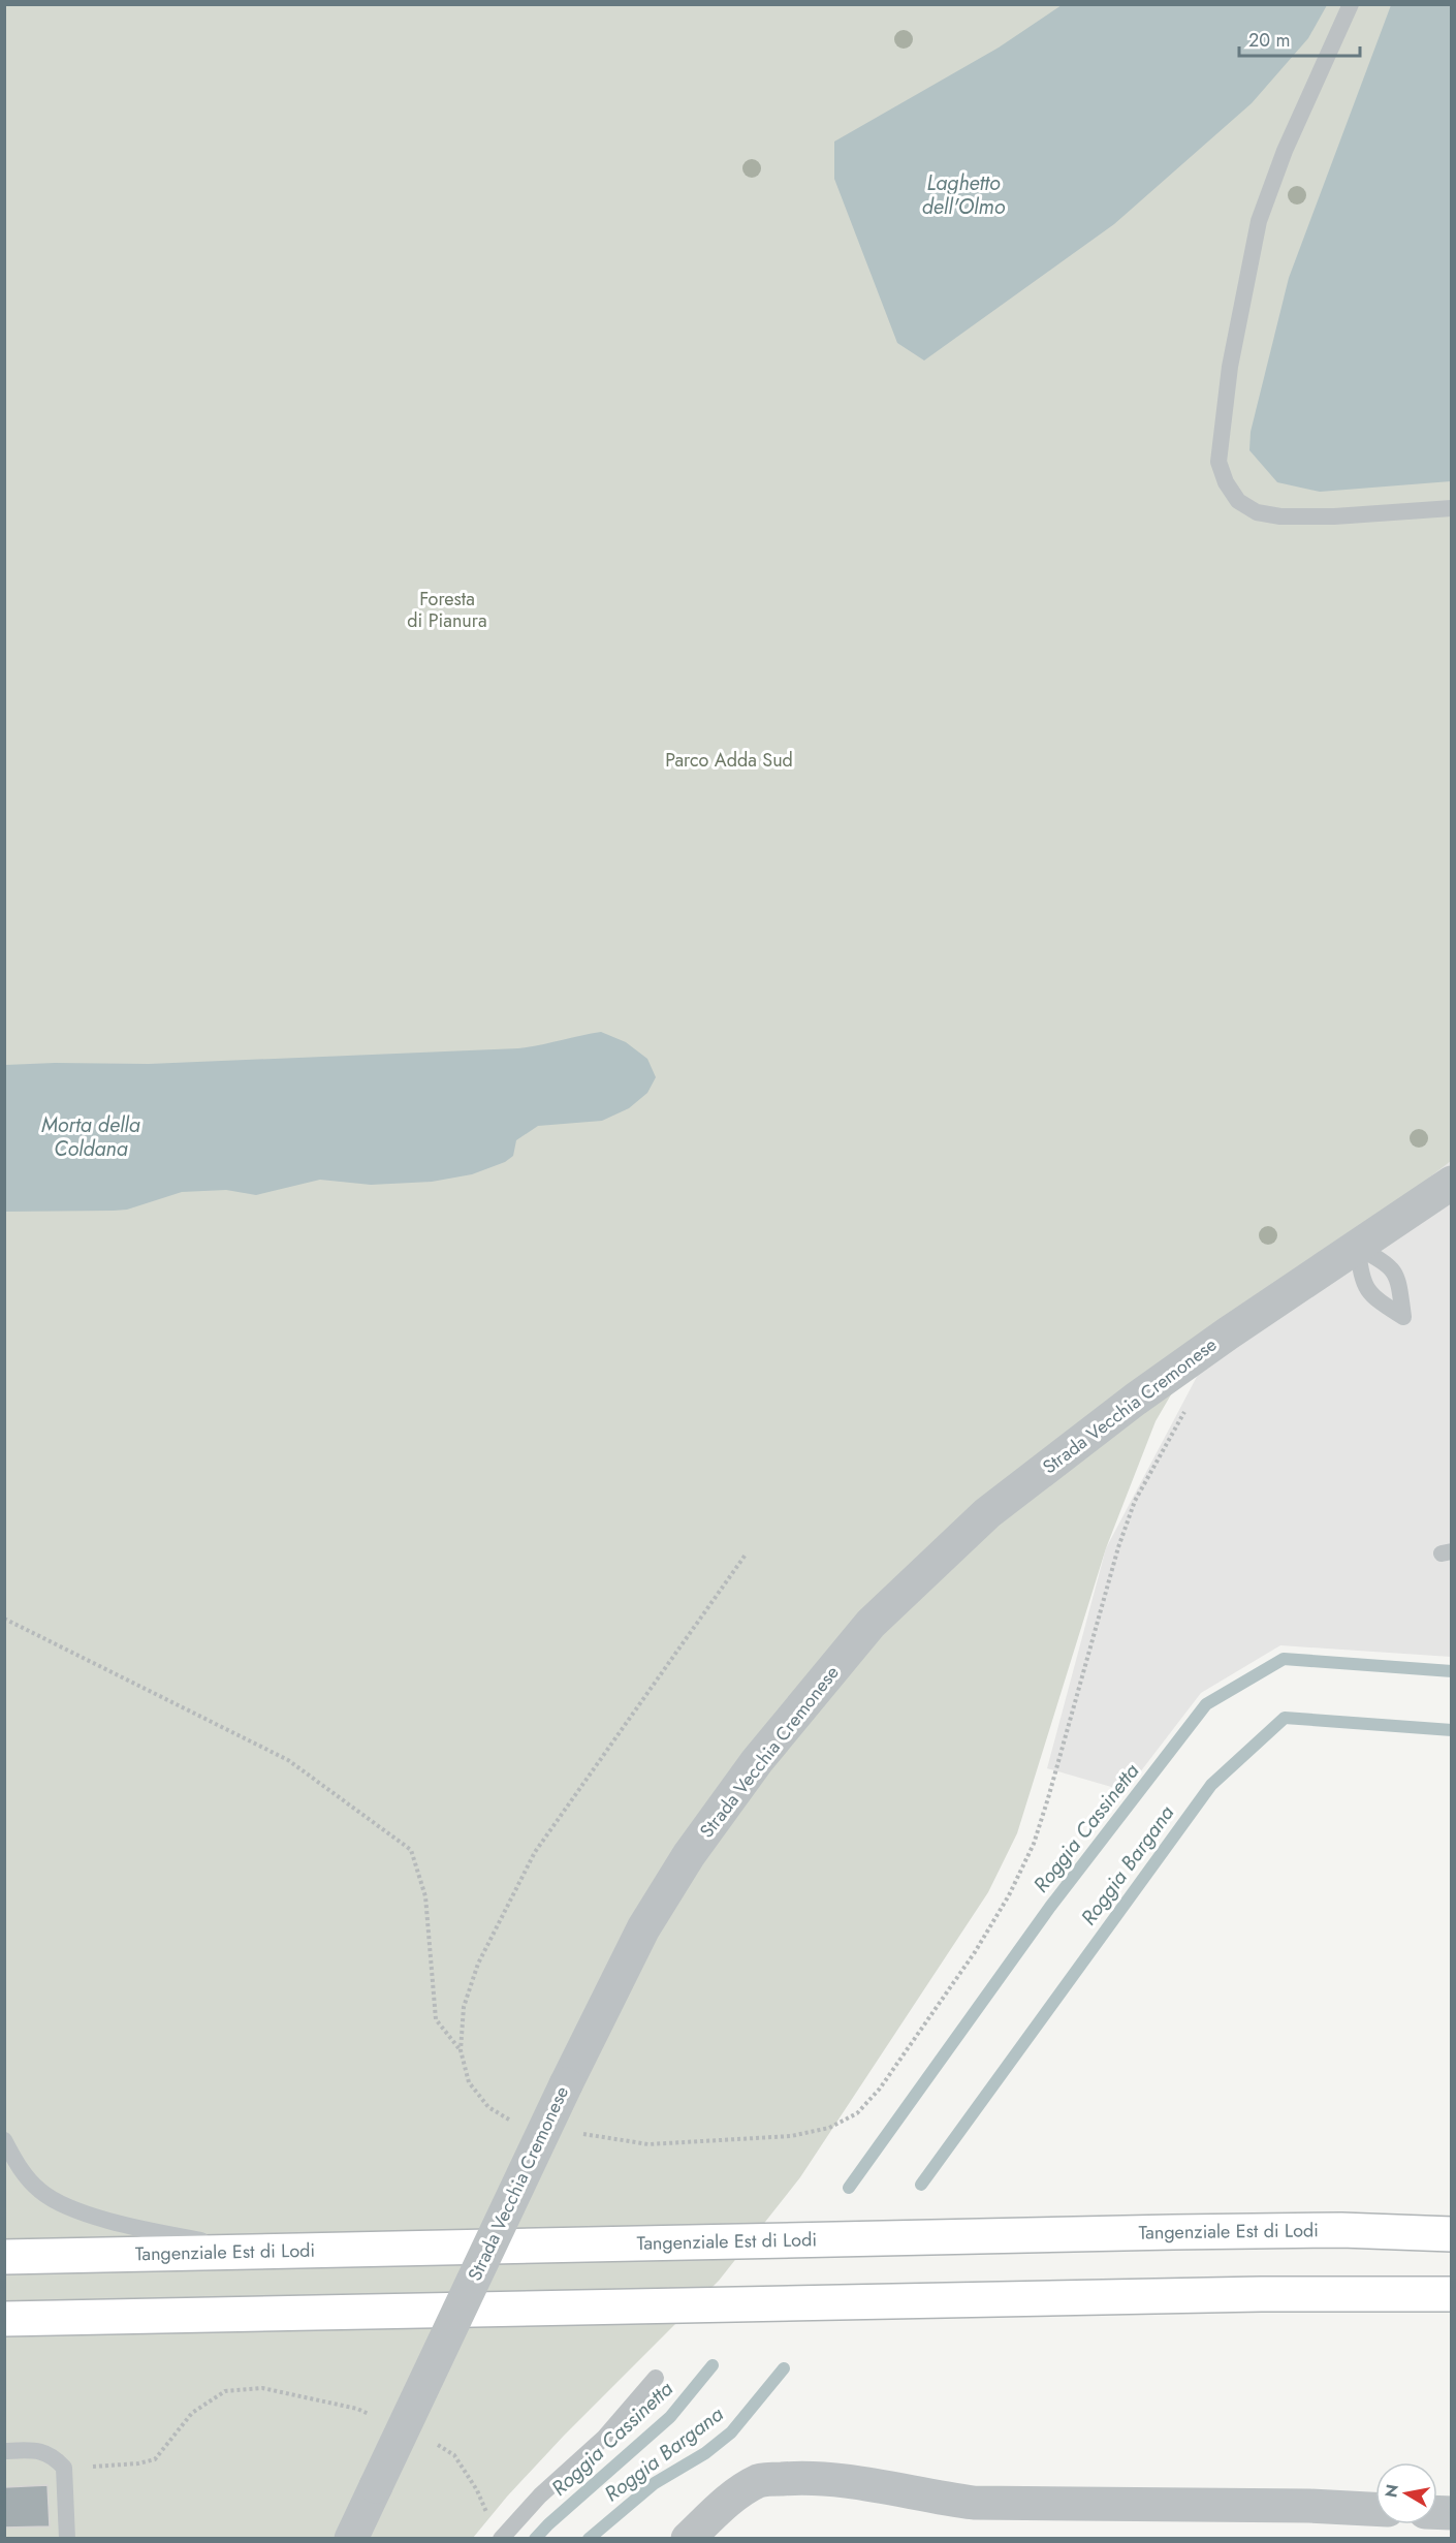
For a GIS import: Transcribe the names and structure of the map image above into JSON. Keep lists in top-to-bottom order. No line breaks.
{"streets":{"highway":["Tangenziale Est di Lodi"],"street":["Strada Vecchia Cremonese"]},"water":["Laghetto dell'Olmo","Morta della Coldana","Roggia Cassinetta","Roggia Bargana"],"parks":["Foresta di Pianura","Parco Adda Sud"],"scale_bar":"20 m","north":"left"}
